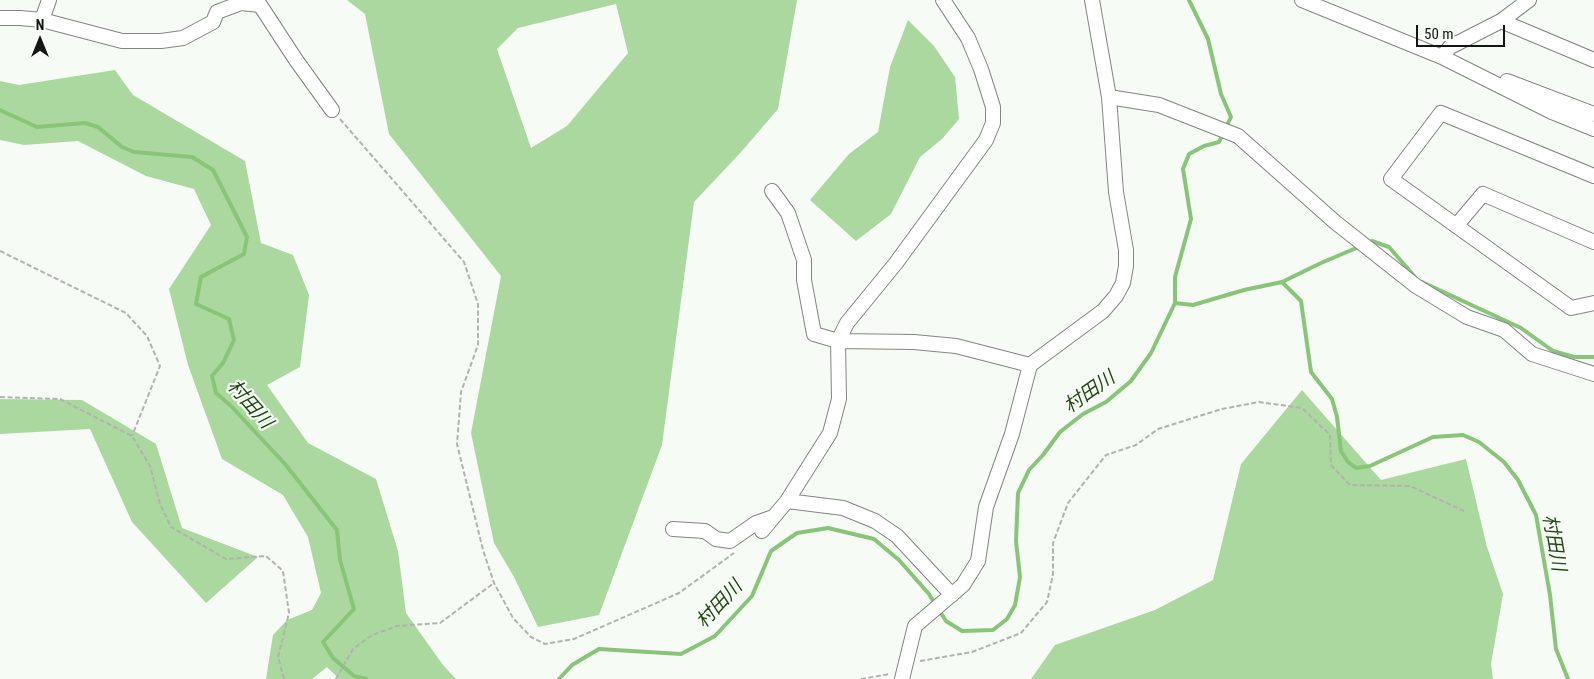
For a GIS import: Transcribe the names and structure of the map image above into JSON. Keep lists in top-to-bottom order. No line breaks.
{"water":["村田川"],"scale_bar":"50 m","north":"top"}
